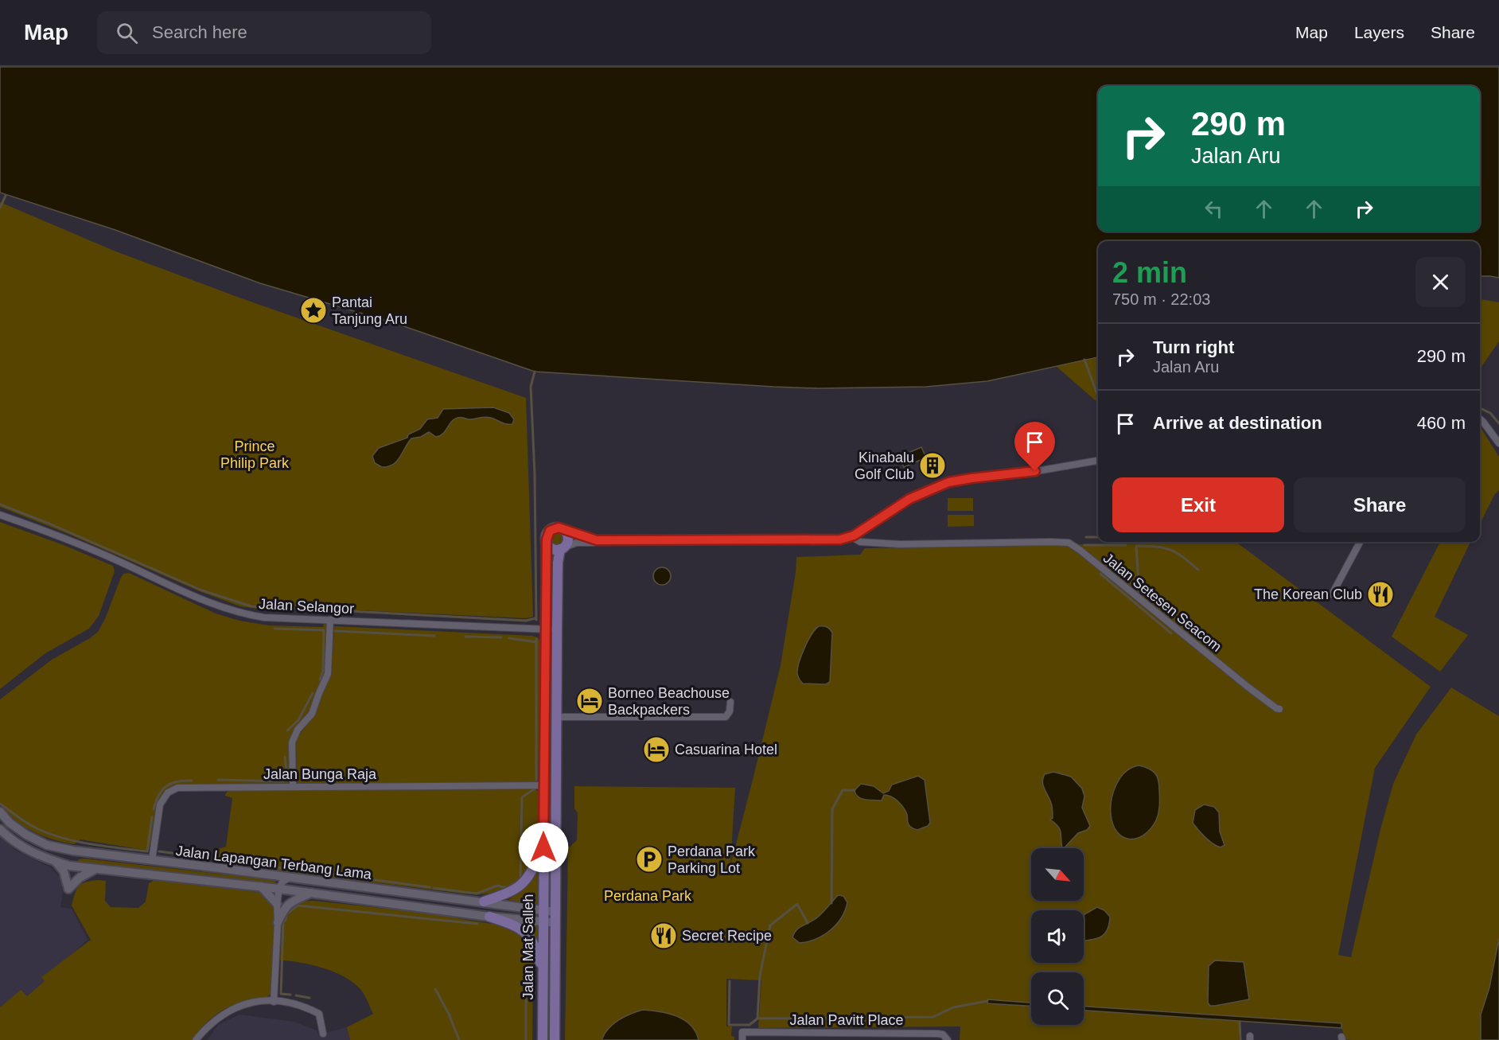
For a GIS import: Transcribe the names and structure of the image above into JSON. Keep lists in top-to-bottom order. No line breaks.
{"streets":{"main road":["Jalan Lapangan Terbang Lama","Jalan Mat Salleh"],"street":["Jalan Setesen Seacom","Jalan Selangor","Jalan Bunga Raja","Jalan Pavitt Place"]},"crossings":[["Jalan Selangor","Jalan Mat Salleh"],["Jalan Bunga Raja","Jalan Lapangan Terbang Lama"],["Jalan Bunga Raja","Jalan Mat Salleh"],["Jalan Lapangan Terbang Lama","Jalan Mat Salleh"]],"parks":["Prince Philip Park","Perdana Park"],"places":{"place":["Pantai Tanjung Aru"],"building":["Kinabalu Golf Club"],"restaurant":["The Korean Club","Secret Recipe"],"hotel":["Borneo Beachouse Backpackers","Casuarina Hotel"],"parking":["Perdana Park Parking Lot"]},"north":"bottom right","page":{"header":"Map","search":"Search here","nav":["Map","Layers","Share"],"turn":["290 m","Jalan Aru"],"heading":["2 min","750 m · 22:03"],"list":[{"name":"Turn right","note":"Jalan Aru","value":"290 m"},{"name":"Arrive at destination","value":"460 m"}],"buttons":["Exit","Share"]}}
